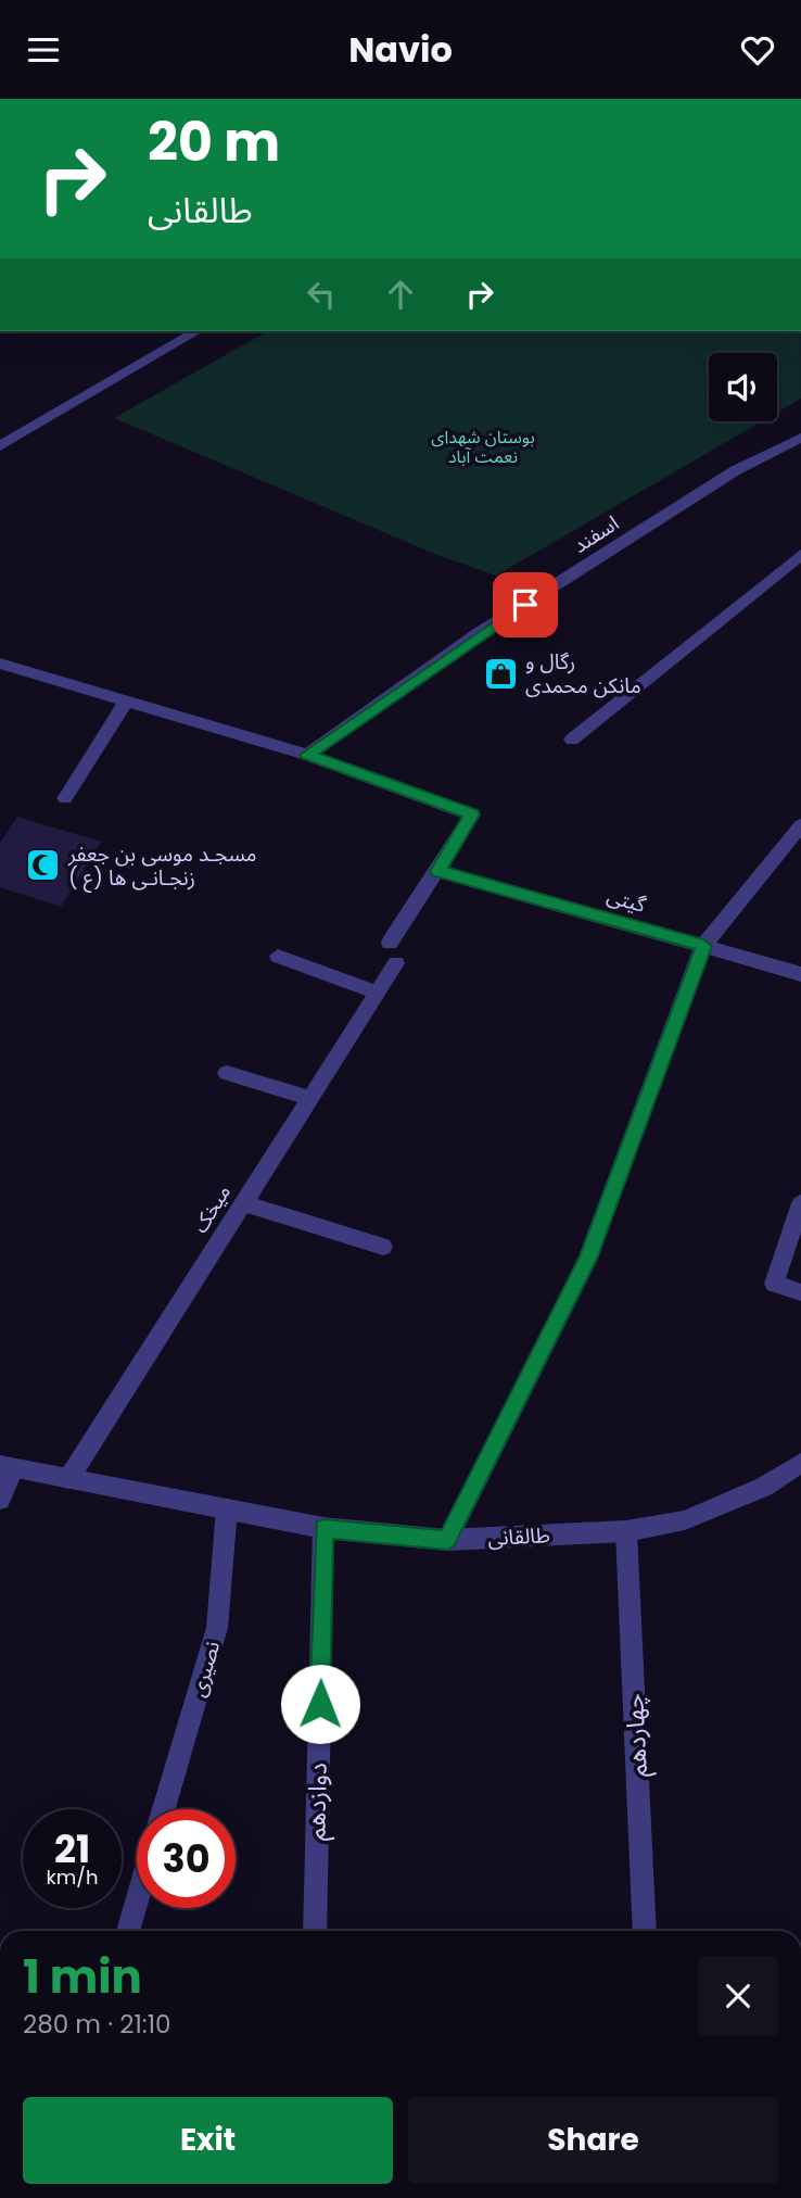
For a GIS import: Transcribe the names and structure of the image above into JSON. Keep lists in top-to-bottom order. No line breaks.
{"streets":{"street":["اسفند","گیتی","میخک","طالقانی","نصیری","چهاردهم","دوازدهم"]},"crossings":[["میخک","طالقانی"],["طالقانی","نصیری"],["طالقانی","چهاردهم"],["طالقانی","دوازدهم"]],"parks":["بوستان شهدای نعمت آباد"],"places":{"shop":["رگال و مانکن محمدی"],"mosque":["مسجـد موسی بن جعفر ( ع) زنجـانـی ها"]},"page":{"header":"Navio","turn":["20 m","طالقانی"],"speed":"21 km/h","limit":"30","heading":["1 min","280 m · 21:10"],"buttons":["Exit","Share"]}}
